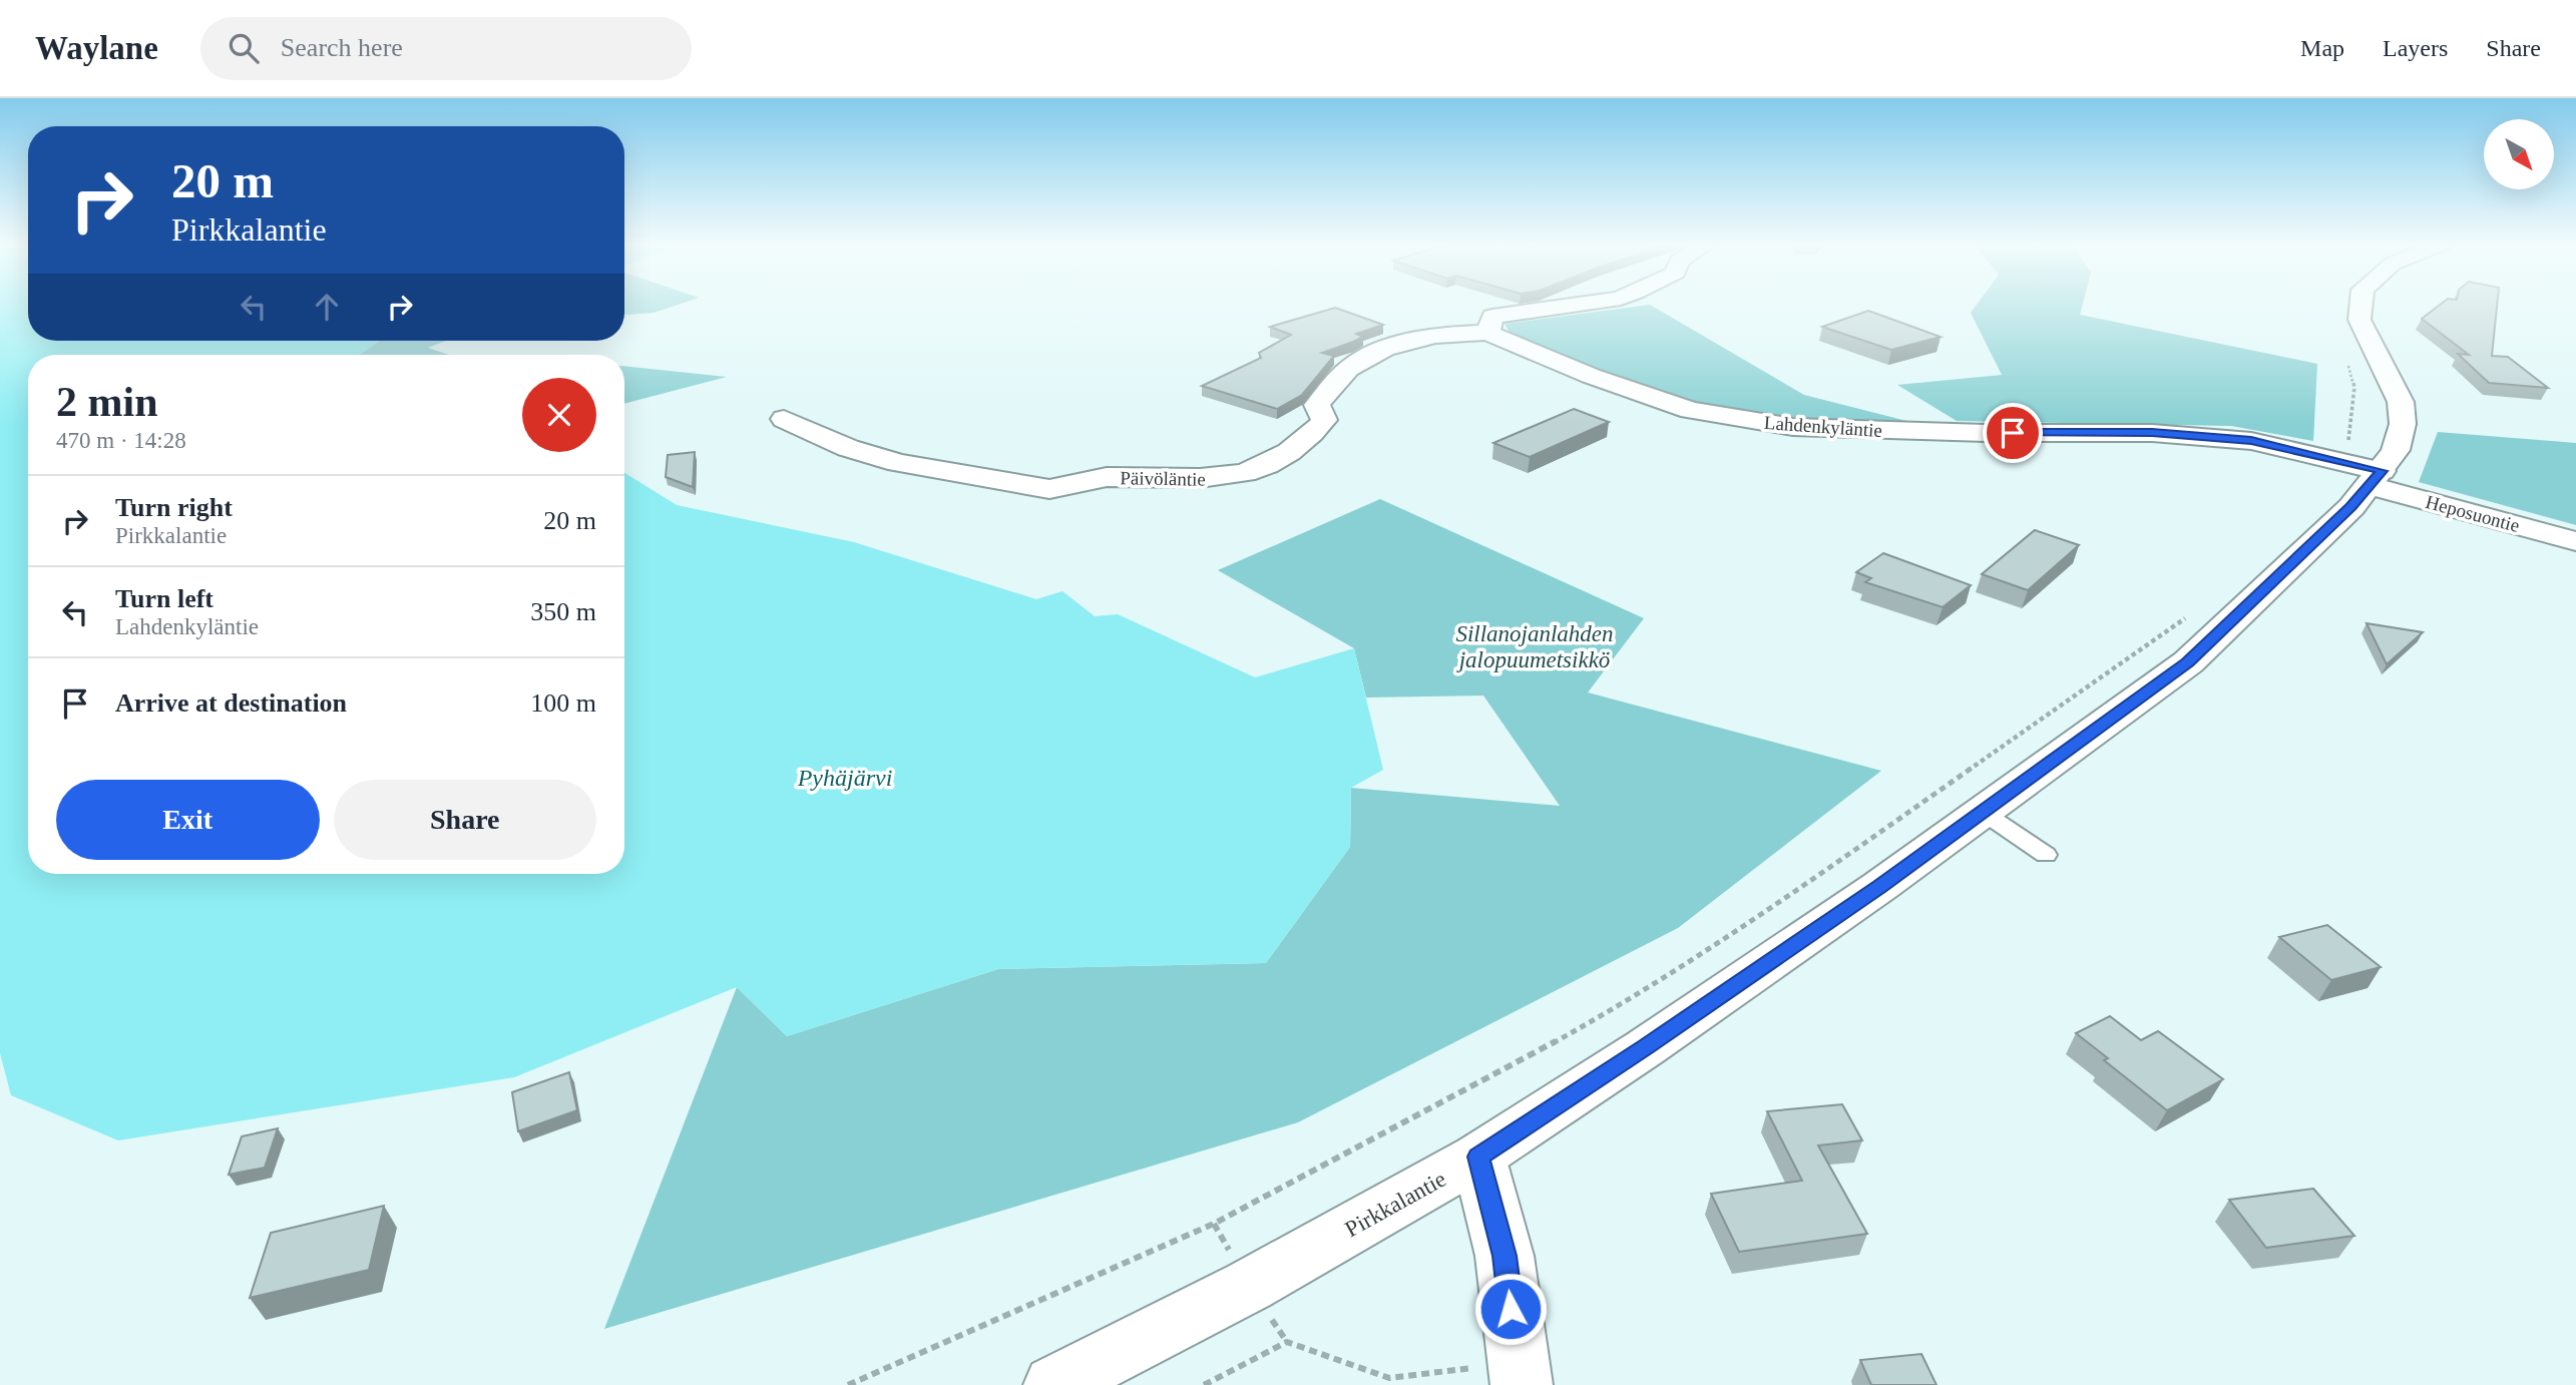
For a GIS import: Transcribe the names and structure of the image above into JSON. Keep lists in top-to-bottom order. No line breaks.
{"streets":{"street":["Lahdenkyläntie","Päivöläntie","Heposuontie","Pirkkalantie"]},"crossings":[["Lahdenkyläntie","Päivöläntie"],["Lahdenkyläntie","Heposuontie"],["Lahdenkyläntie","Pirkkalantie"],["Heposuontie","Pirkkalantie"]],"water":["Pyhäjärvi"],"parks":["Sillanojanlahden jalopuumetsikkö"],"north":"bottom right","page":{"header":"Waylane","search":"Search here","nav":["Map","Layers","Share"],"turn":["20 m","Pirkkalantie"],"heading":["2 min","470 m · 14:28"],"list":[{"name":"Turn right","note":"Pirkkalantie","value":"20 m"},{"name":"Turn left","note":"Lahdenkyläntie","value":"350 m"},{"name":"Arrive at destination","value":"100 m"}],"buttons":["Exit","Share"]}}
